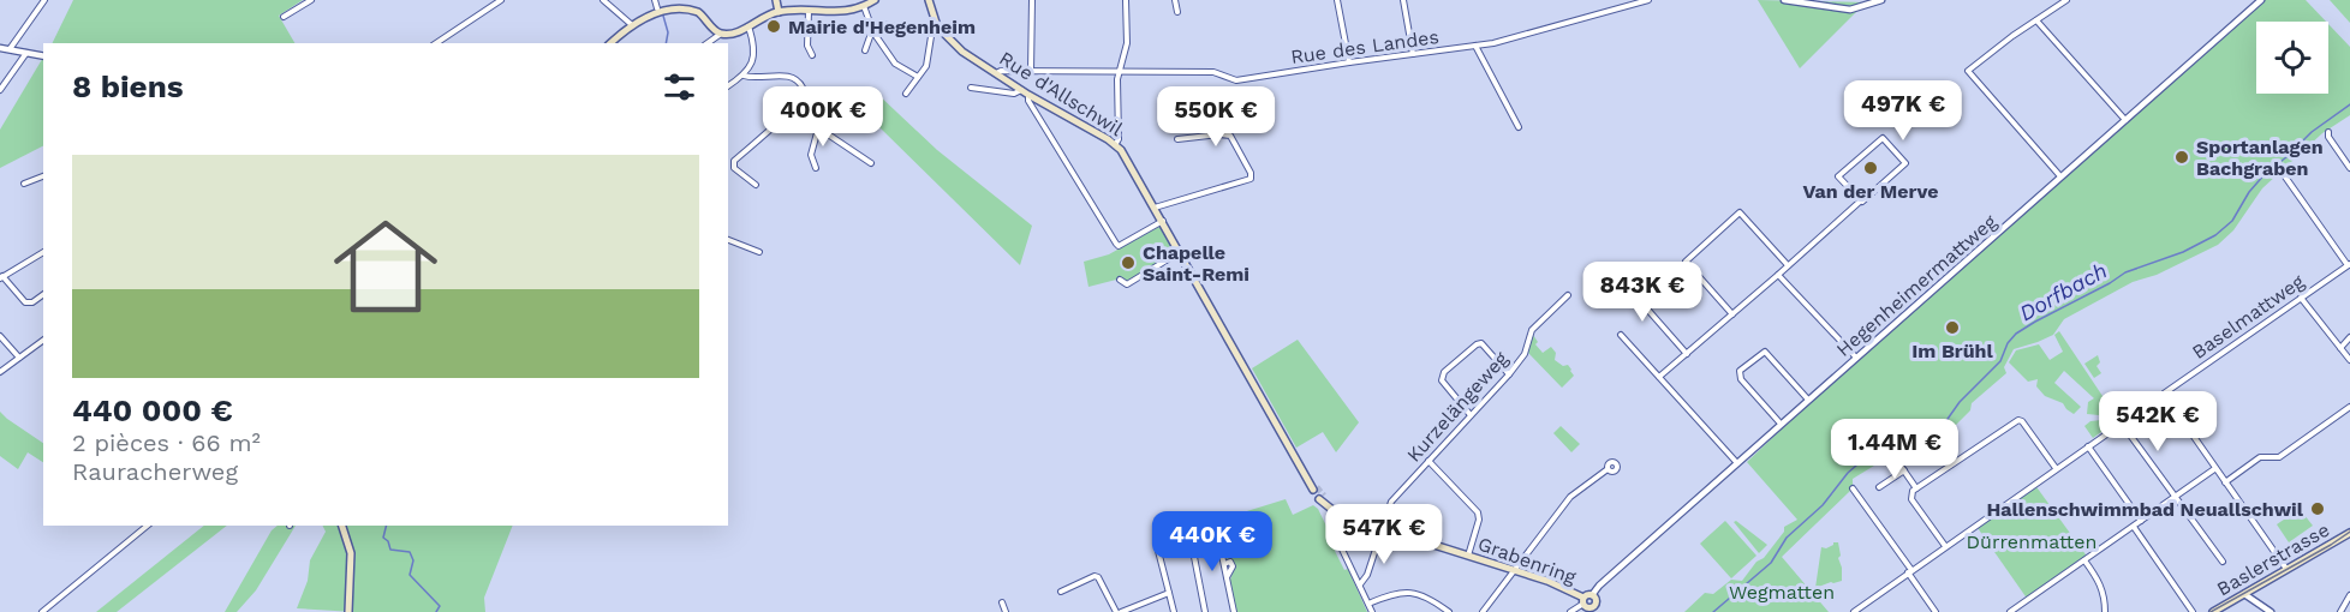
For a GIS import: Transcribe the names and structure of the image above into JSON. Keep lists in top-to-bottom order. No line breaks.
{"streets":{"main road":["Rue d'Allschwil","Baslerstrasse","Grabenring"],"street":["Rue des Landes","Hegenheimermattweg","Baselmattweg","Kurzelängeweg"]},"crossings":[["Rue des Landes","Rue d'Allschwil"],["Hegenheimermattweg","Grabenring"],["Kurzelängeweg","Grabenring"]],"water":["Dorfbach"],"parks":["Dürrenmatten","Wegmatten"],"places":["Mairie d'Hegenheim","Sportanlagen Bachgraben","Van der Merve","Chapelle Saint-Remi","Im Brühl","Hallenschwimmbad Neuallschwil"],"page":{"heading":"8 biens","price":["497K €","400K €","550K €","843K €","542K €","1.44M €","547K €","440K €"],"list":[{"name":"440 000 €","note":"2 pièces · 66 m² · Rauracherweg"}]}}
